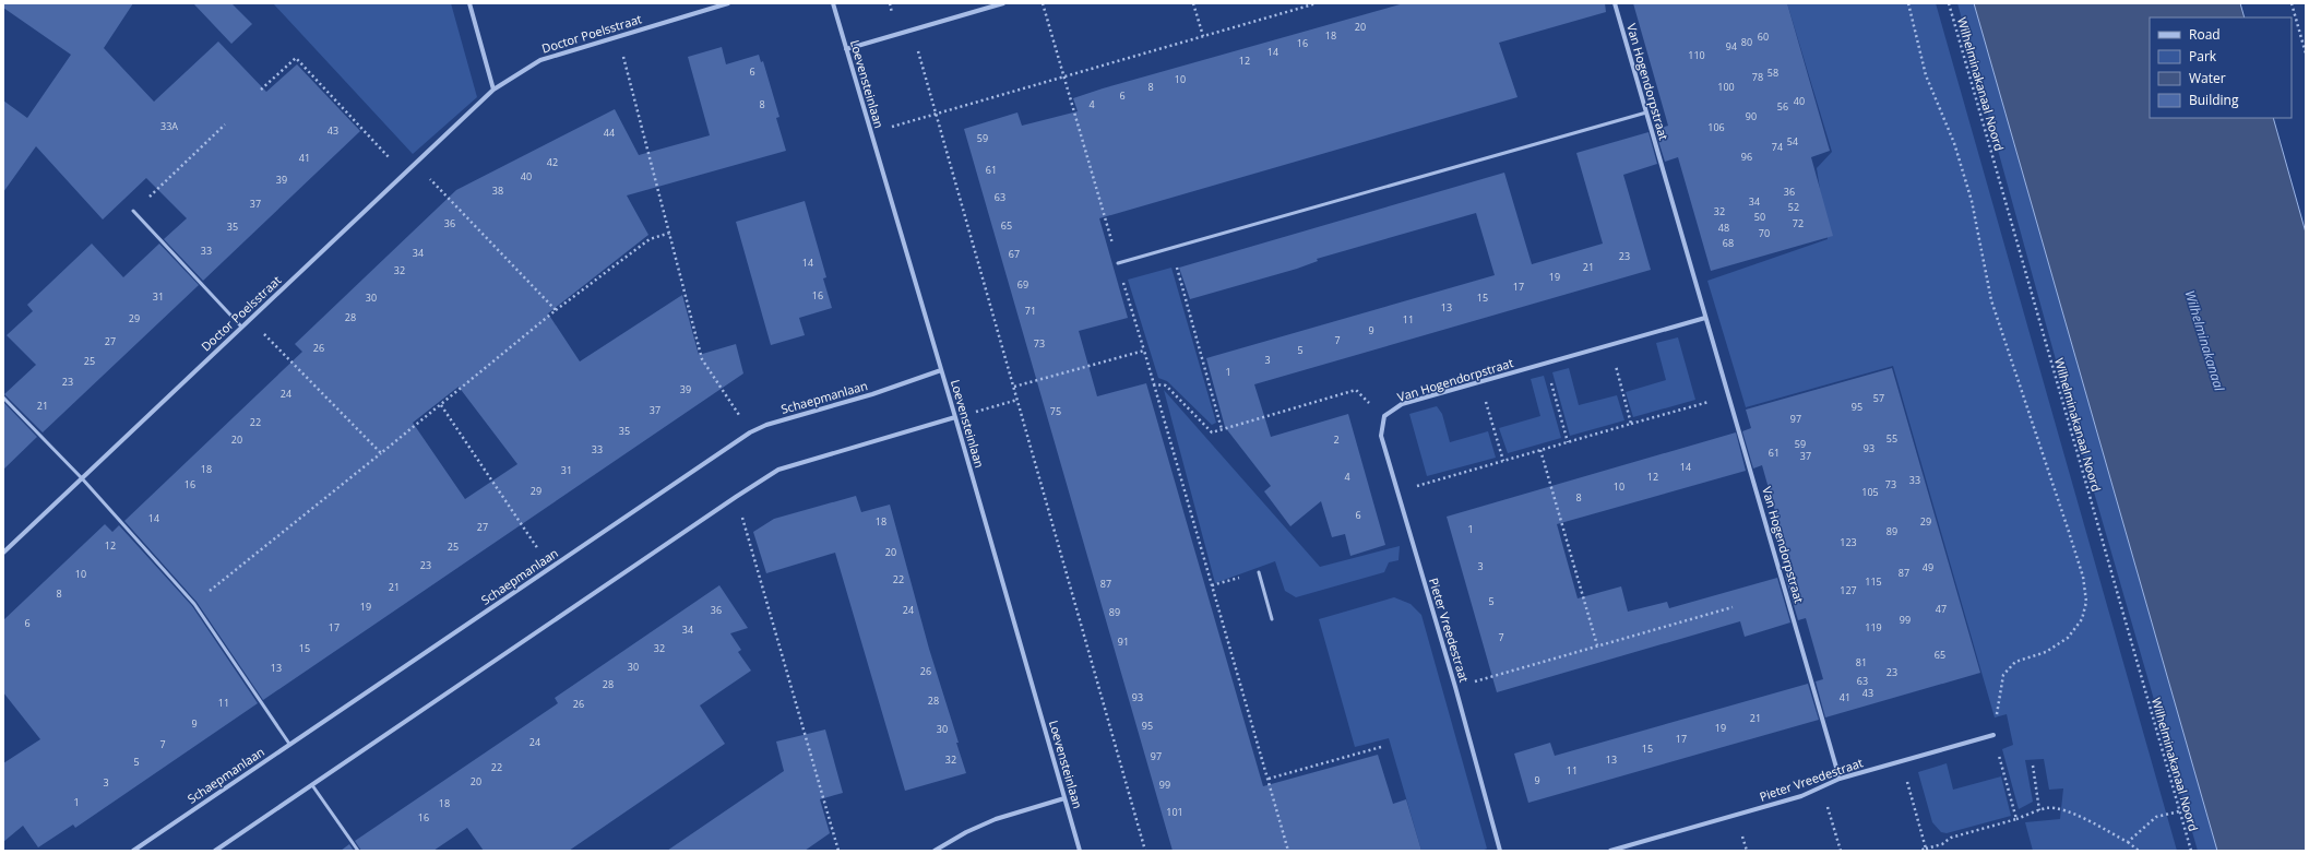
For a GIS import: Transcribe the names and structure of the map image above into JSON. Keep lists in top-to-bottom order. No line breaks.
{"streets":{"street":["Doctor Poelsstraat","Van Hogendorpstraat","Loevensteinlaan","Schaepmanlaan","Pieter Vreedestraat"],"path":["Wilhelminakanaal Noord"]},"crossings":[["Van Hogendorpstraat","Pieter Vreedestraat"],["Loevensteinlaan","Schaepmanlaan"]],"water":["Wilhelminakanaal"],"house_numbers":["20","18","60","80","16","94","14","110","12","6","58","78","10","8","100","6","40","8","4","56","90","33A","106","43","44","59","54","74","96","41","42","61","40","39","38","36","63","34","37","52","32","50","36","72","65","35","48","70","68","33","34","67","23","14","21","32","19","69","17","16","31","30","15","13","71","28","29","11","9","7","27","73","26","5","3","25","1","23","39","24","57","21","95","37","75","97","22","35","55","20","2","59","93","33","61","37","14","18","31","4","12","33","16","73","10","29","105","8","6","14","18","29","27","1","89","123","12","25","20","23","3","49","87","10","22","115","87","21","127","8","5","19","47","36","24","89","99","6","17","119","34","7","91","15","32","65","81","30","13","26","23","63","28","43","93","41","28","11","26","21","9","95","19","30","17","24","7","15","97","32","13","5","22","11","9","20","3","99","1","18","101","16"],"legend":["Road","Park","Water","Building"]}
